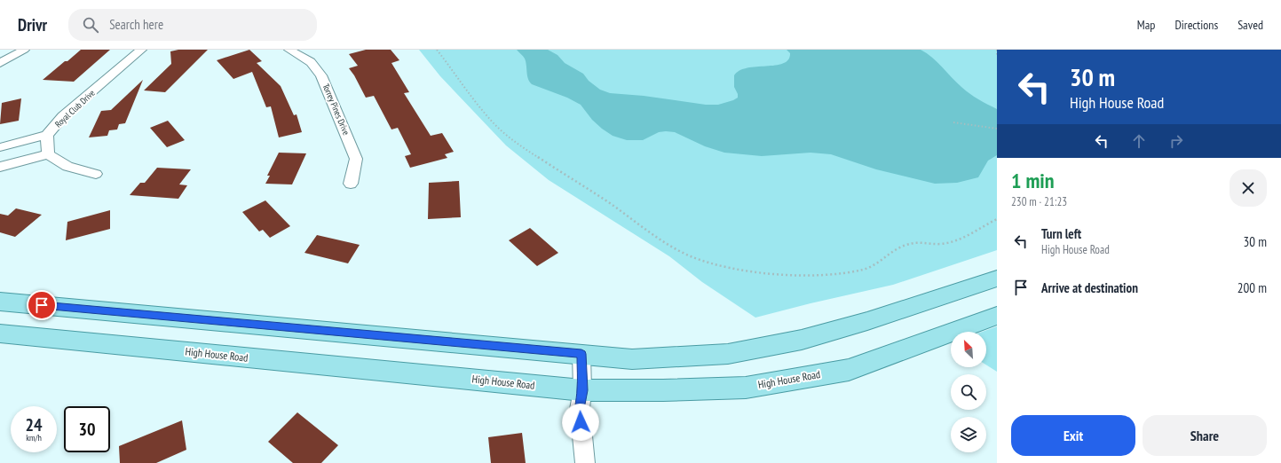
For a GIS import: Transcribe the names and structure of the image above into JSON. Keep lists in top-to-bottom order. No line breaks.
{"streets":{"main road":["High House Road"],"street":["Royal Club Drive","Torrey Pines Drive"]},"north":"top left","page":{"header":"Drivr","search":"Search here","nav":["Map","Directions","Saved"],"turn":["30 m","High House Road"],"heading":["1 min","230 m · 21:23"],"list":[{"name":"Turn left","note":"High House Road","value":"30 m"},{"name":"Arrive at destination","value":"200 m"}],"speed":"24 km/h","limit":"30","buttons":["Exit","Share"]}}
